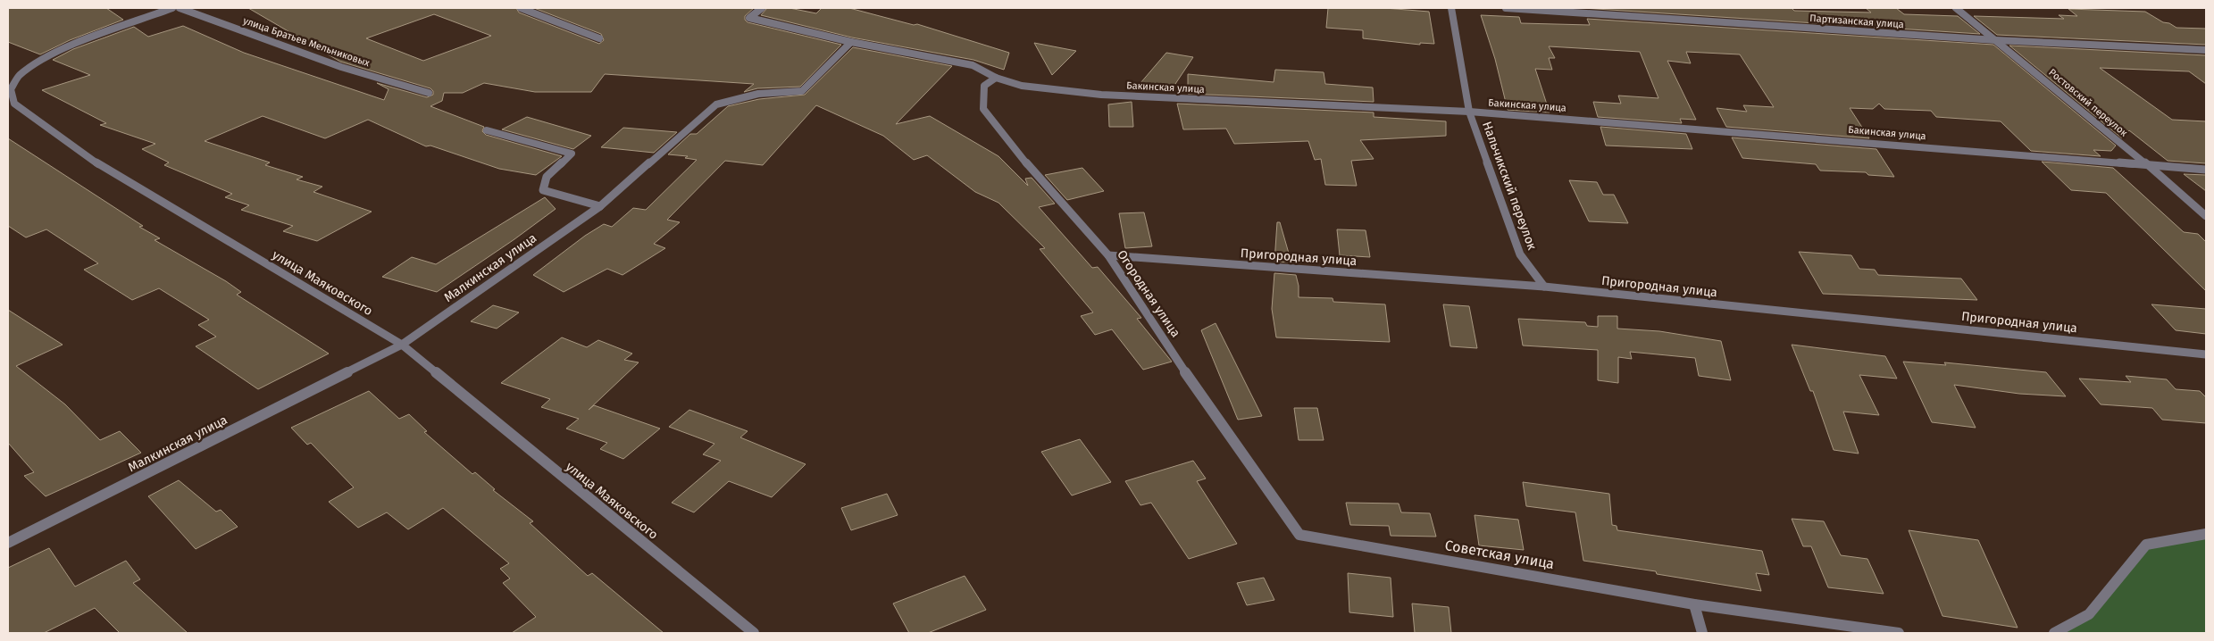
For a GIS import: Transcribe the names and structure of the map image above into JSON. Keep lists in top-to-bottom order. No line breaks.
{"streets":{"street":["Партизанская улица","улица Братьев Мельниковых","Бакинская улица","Ростовский переулок","Нальчикский переулок","Пригородная улица","Малкинская улица","улица Маяковского","Огородная улица","Советская улица"]},"crossings":[["Партизанская улица","Ростовский переулок"],["Бакинская улица","Ростовский переулок"],["Бакинская улица","Нальчикский переулок"],["Бакинская улица","Малкинская улица"],["Бакинская улица","Огородная улица"],["Нальчикский переулок","Пригородная улица"],["Пригородная улица","Огородная улица"],["Малкинская улица","улица Маяковского"],["Огородная улица","Советская улица"]]}
